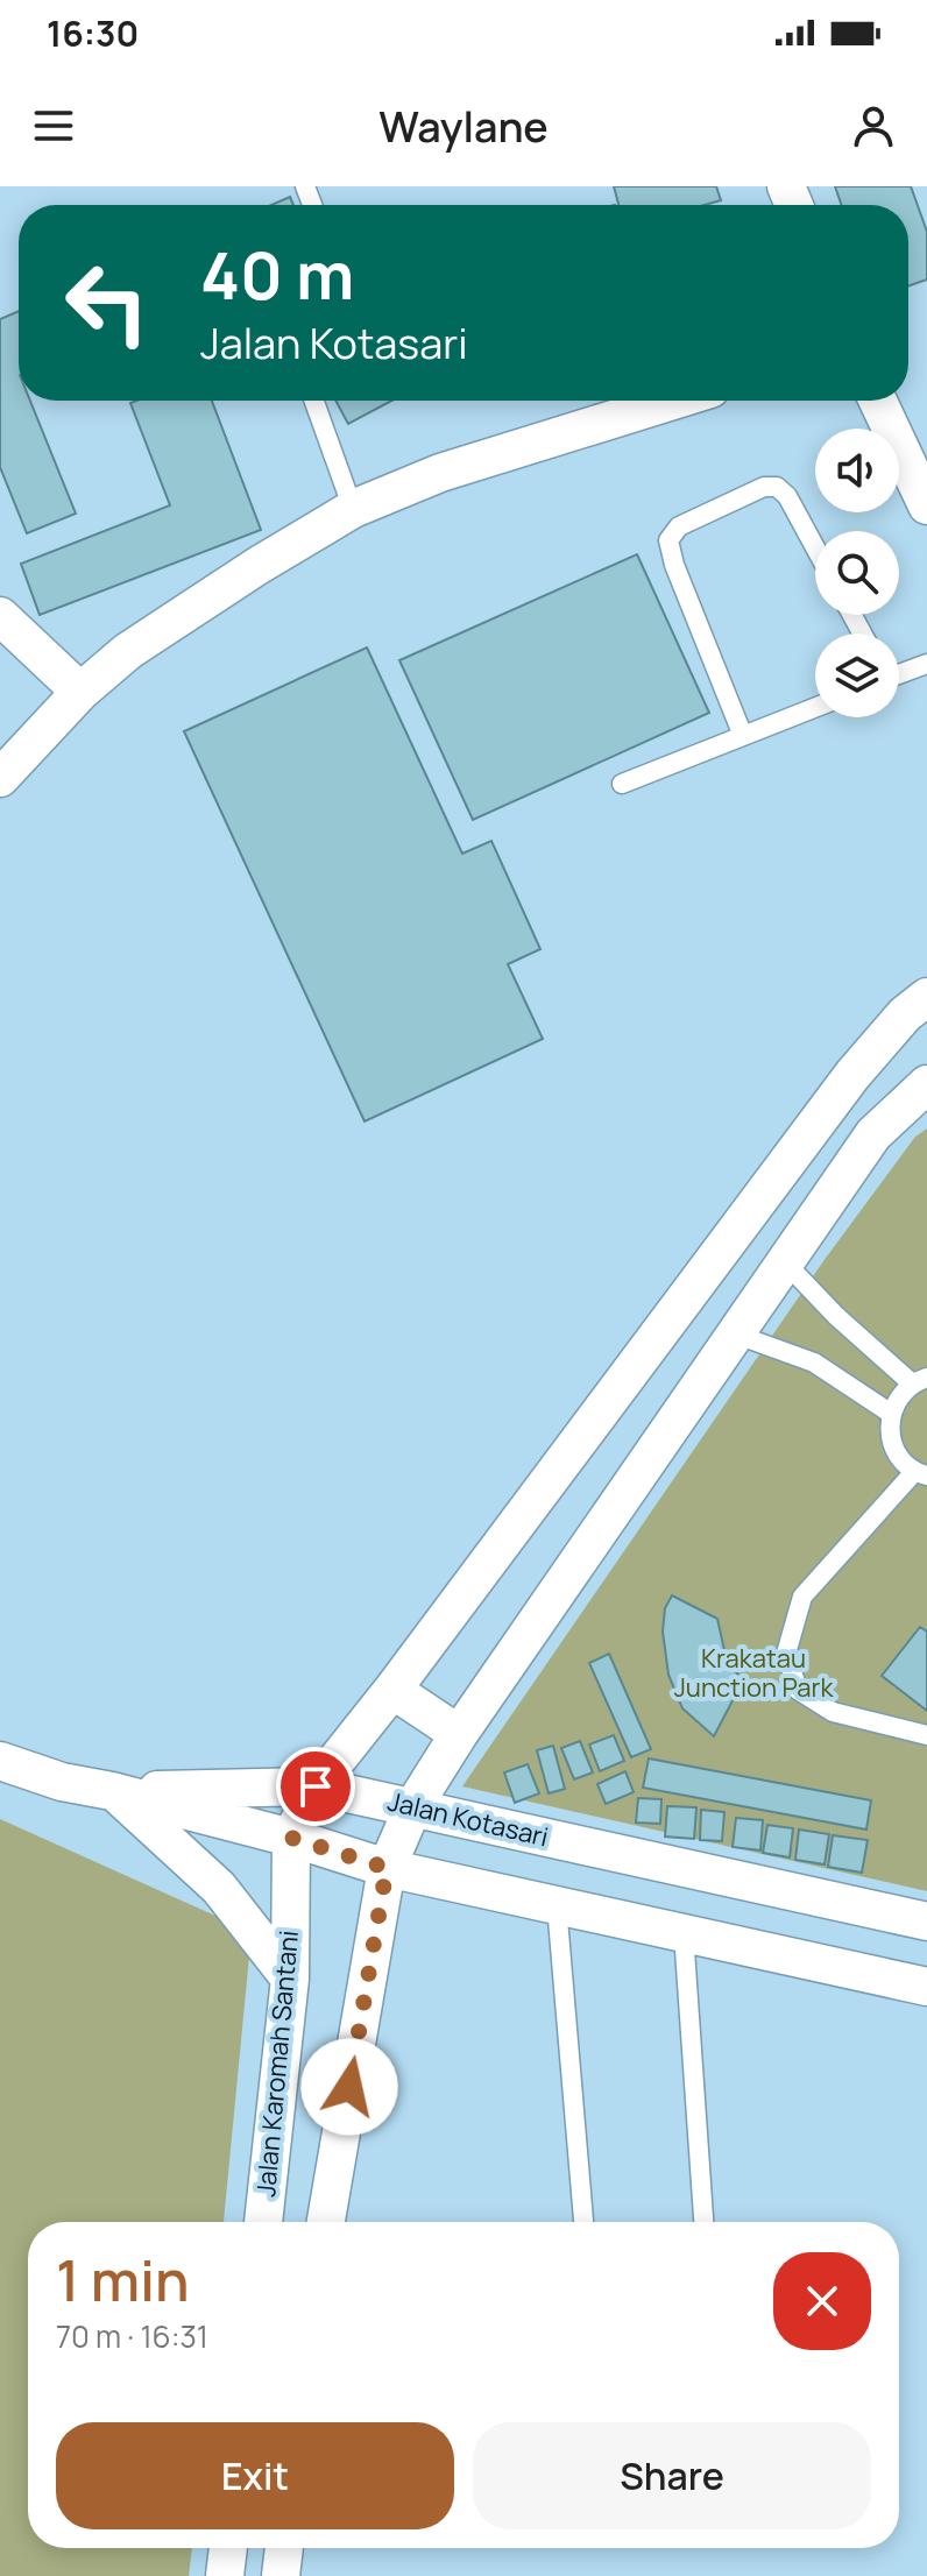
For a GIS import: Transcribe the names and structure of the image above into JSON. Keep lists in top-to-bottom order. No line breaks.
{"streets":{"street":["Jalan Kotasari","Jalan Karomah Santani"]},"crossings":[["Jalan Kotasari","Jalan Karomah Santani"]],"parks":["Krakatau Junction Park"],"page":{"status":"16:30","header":"Waylane","turn":["40 m","Jalan Kotasari"],"heading":["1 min","70 m · 16:31"],"buttons":["Exit","Share"]}}
